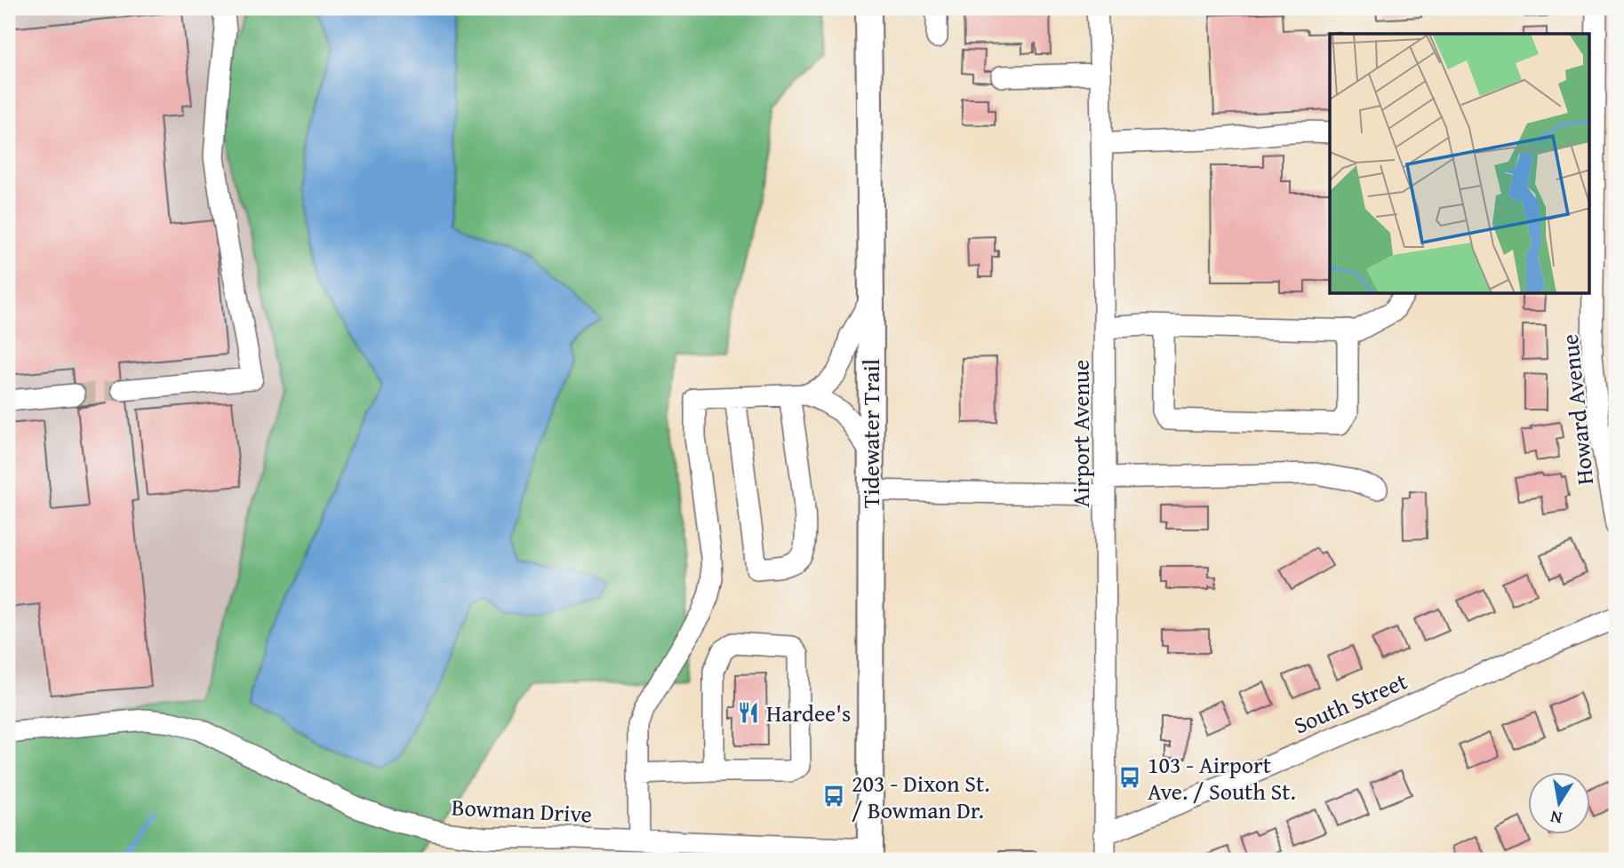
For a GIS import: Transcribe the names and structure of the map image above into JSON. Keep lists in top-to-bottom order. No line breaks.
{"streets":{"main road":["Tidewater Trail"],"street":["Howard Avenue","Airport Avenue","South Street","Bowman Drive"]},"crossings":[["Tidewater Trail","Bowman Drive"],["Airport Avenue","South Street"]],"places":{"restaurant":["Hardee's"],"bus stop":["103 - Airport Ave. / South St.","203 - Dixon St. / Bowman Dr."]},"north":"bottom"}
